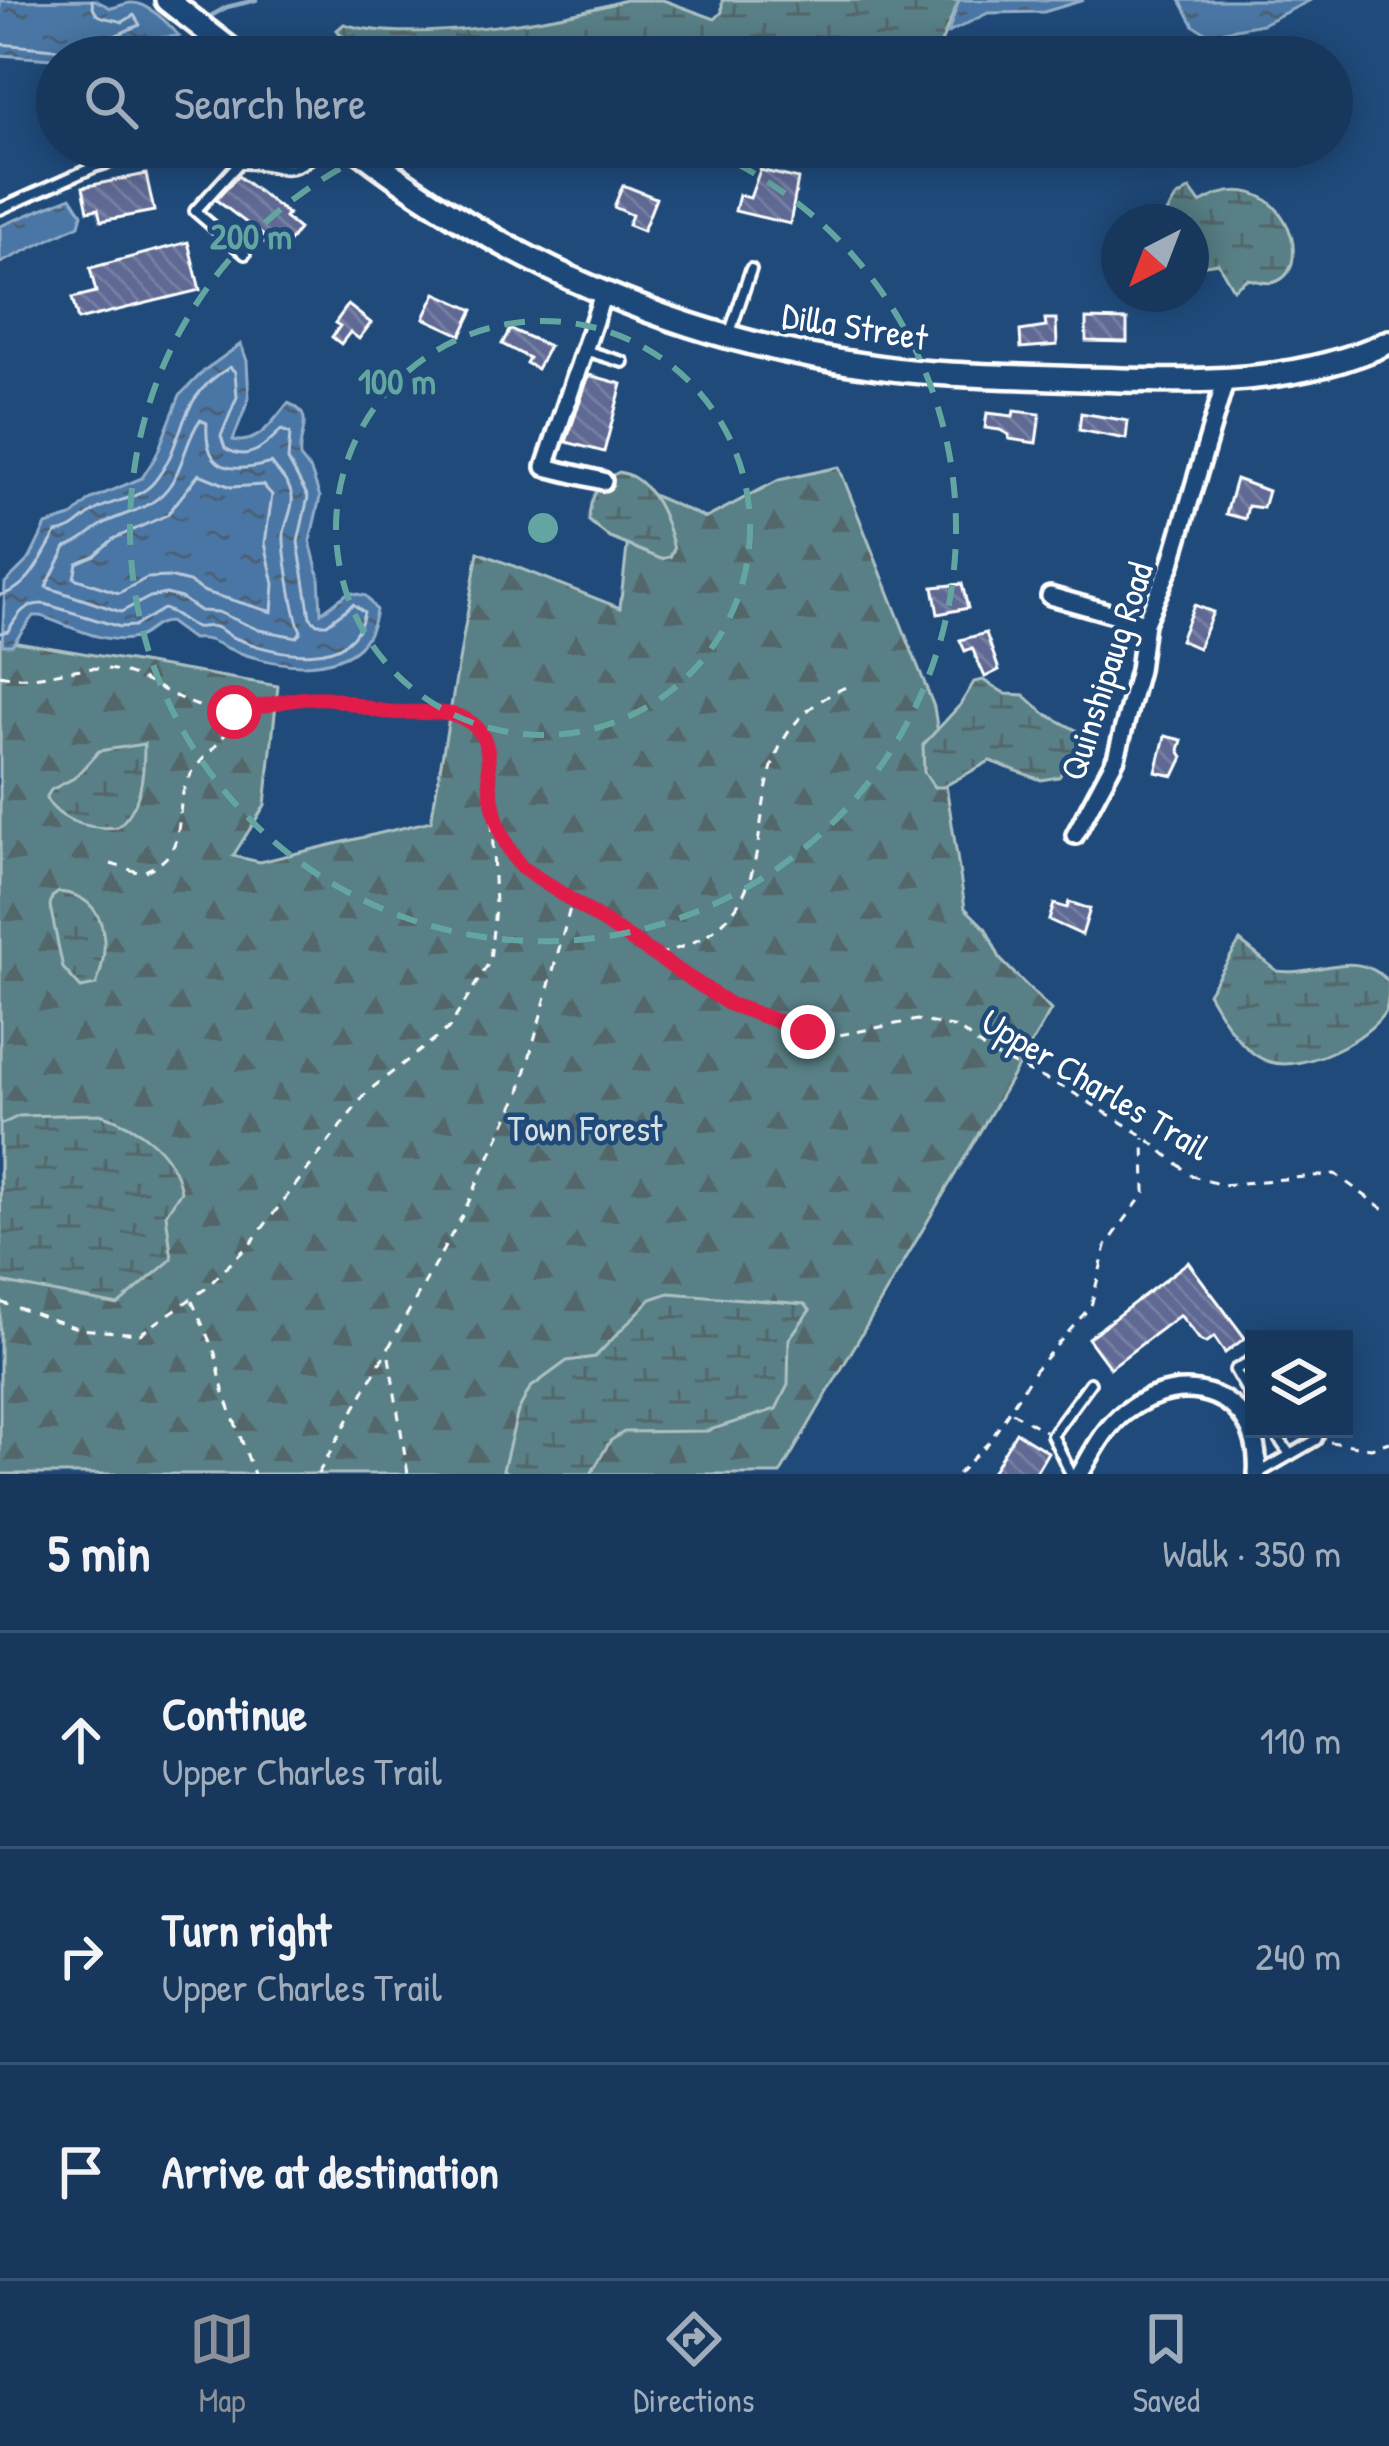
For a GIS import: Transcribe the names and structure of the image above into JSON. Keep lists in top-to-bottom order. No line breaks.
{"streets":{"main road":["Dilla Street"],"street":["Quinshipaug Road"],"path":["Upper Charles Trail"]},"crossings":[["Dilla Street","Quinshipaug Road"]],"parks":["Town Forest"],"north":"bottom left","page":{"search":"Search here","heading":["5 min","Walk · 350 m"],"list":[["Continue","Upper Charles Trail","110 m"],["Turn right","Upper Charles Trail","240 m"],"Arrive at destination"],"nav":["Map","Directions","Saved"]},"rings":["200 m","100 m"]}
